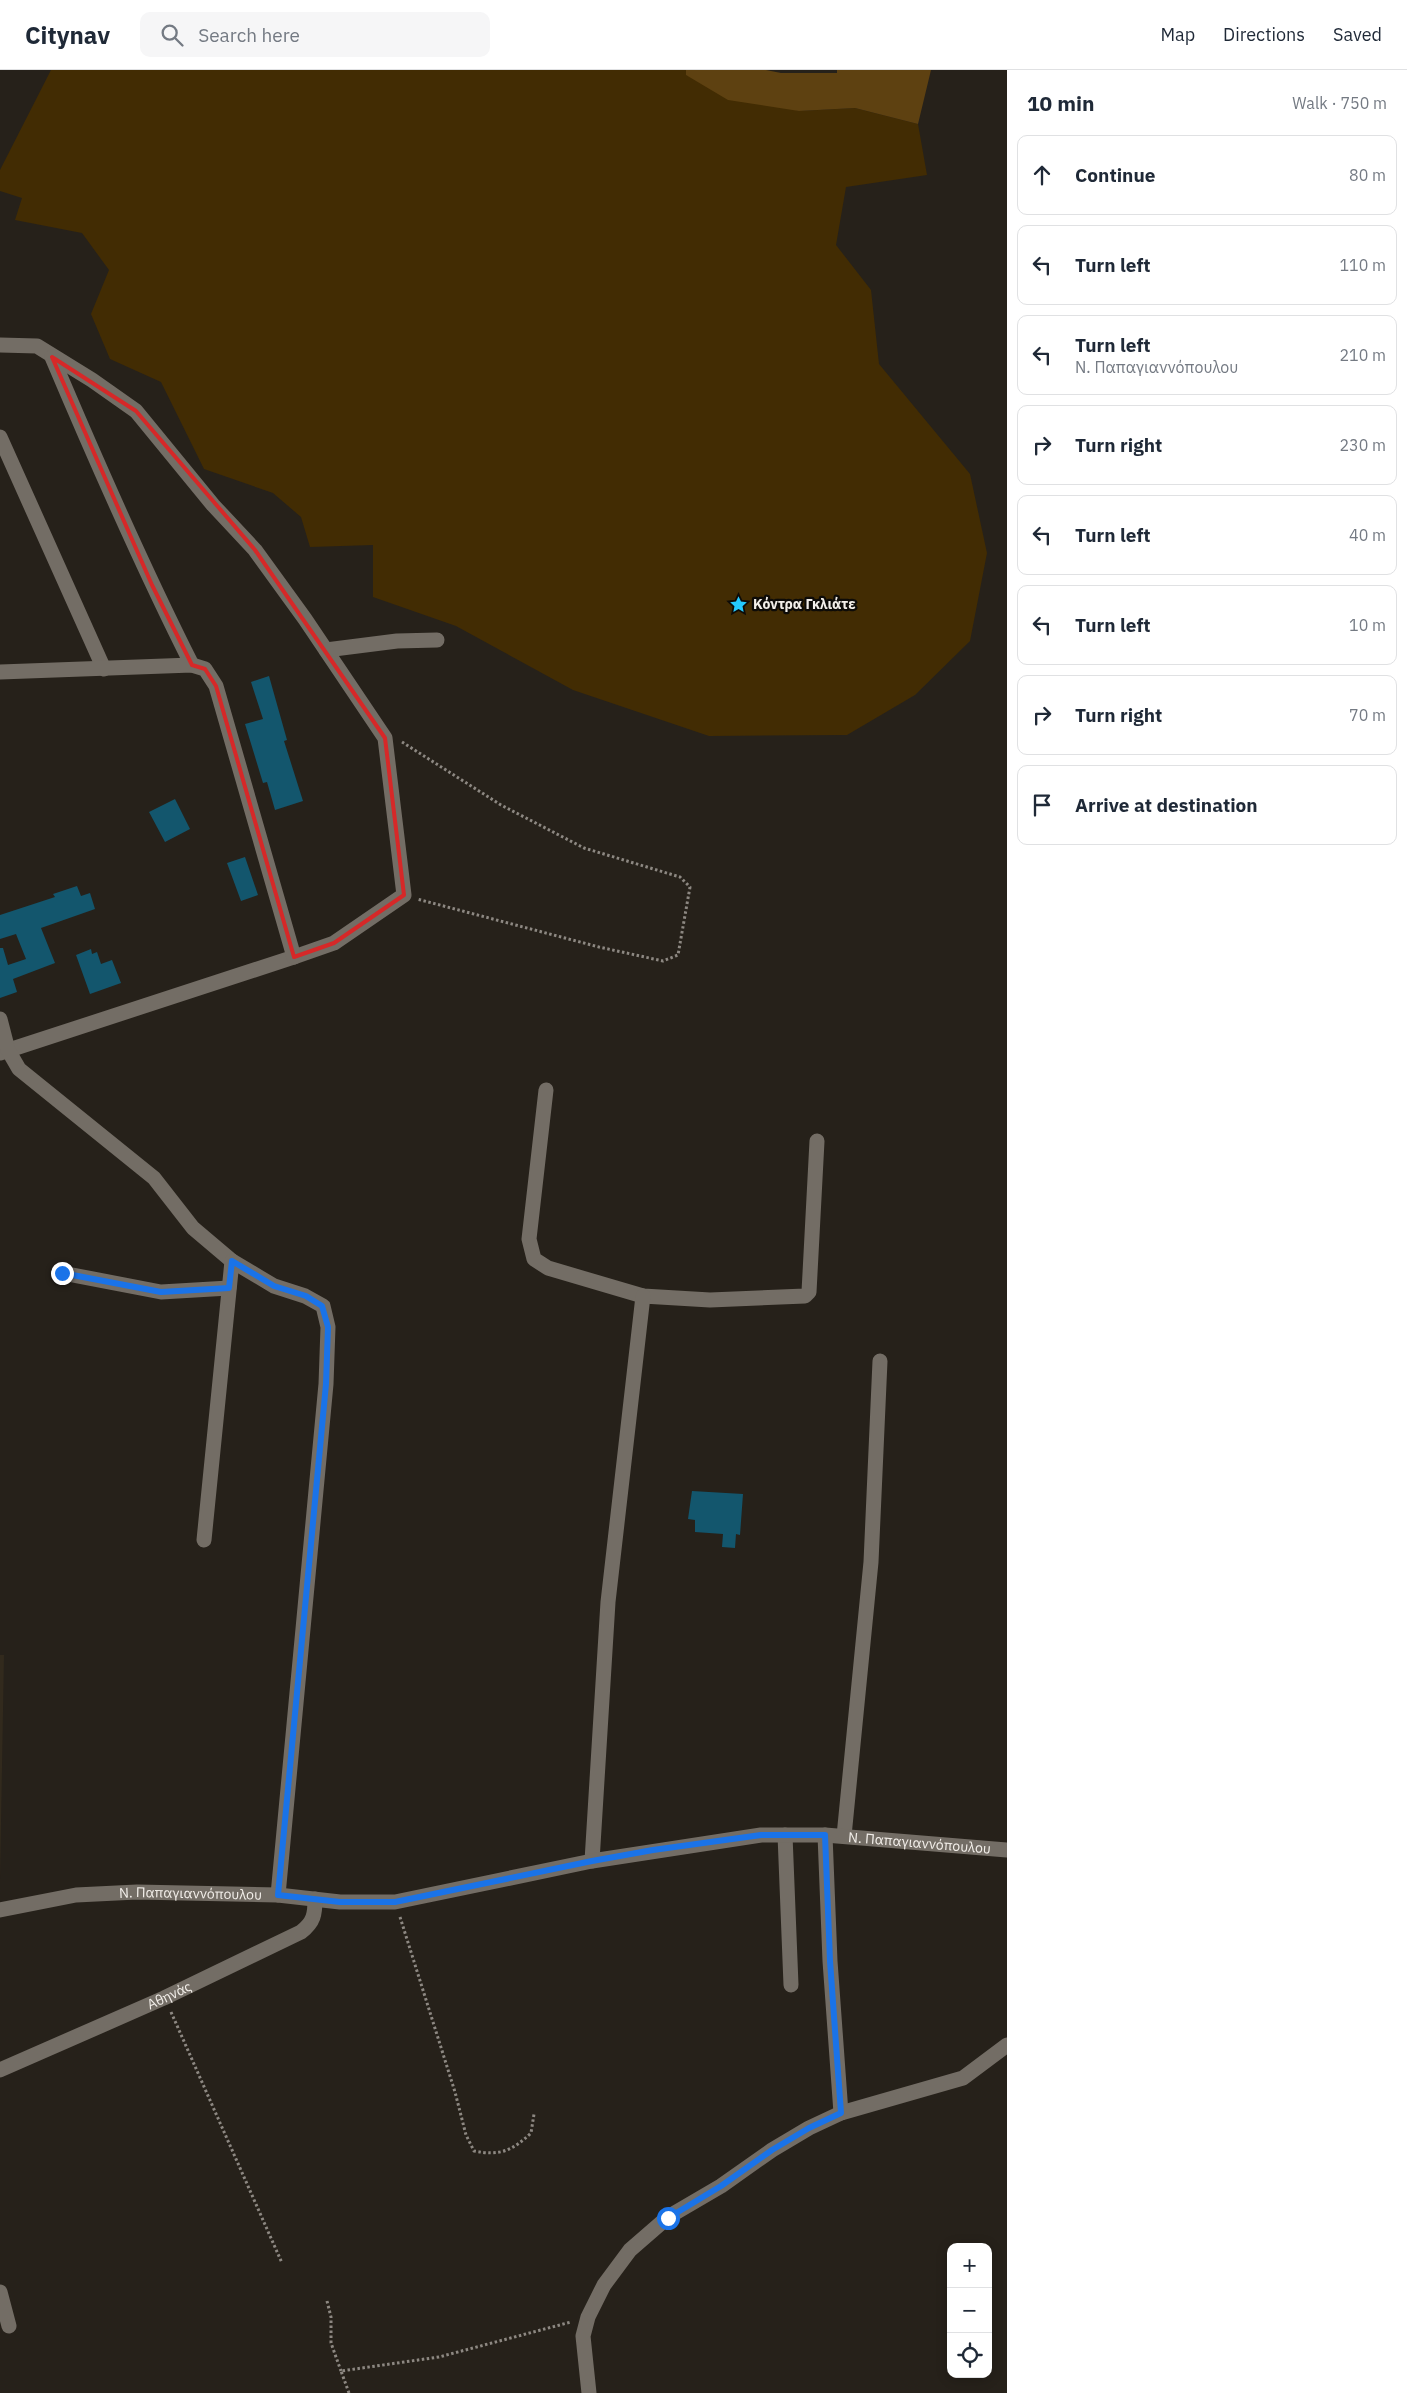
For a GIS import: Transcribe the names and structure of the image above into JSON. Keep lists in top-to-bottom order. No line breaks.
{"streets":{"street":["Ν. Παπαγιαννόπουλου","Αθηνάς"]},"crossings":[["Ν. Παπαγιαννόπουλου","Αθηνάς"]],"places":{"place":["Κόντρα Γκλιάτε"]},"page":{"header":"Citynav","search":"Search here","nav":["Map","Directions","Saved"],"heading":["10 min","Walk · 750 m"],"list":[["Continue","80 m"],["Turn left","110 m"],["Turn left","Ν. Παπαγιαννόπουλου","210 m"],["Turn right","230 m"],["Turn left","40 m"],["Turn left","10 m"],["Turn right","70 m"],"Arrive at destination"],"map_buttons":["+","−"]}}
